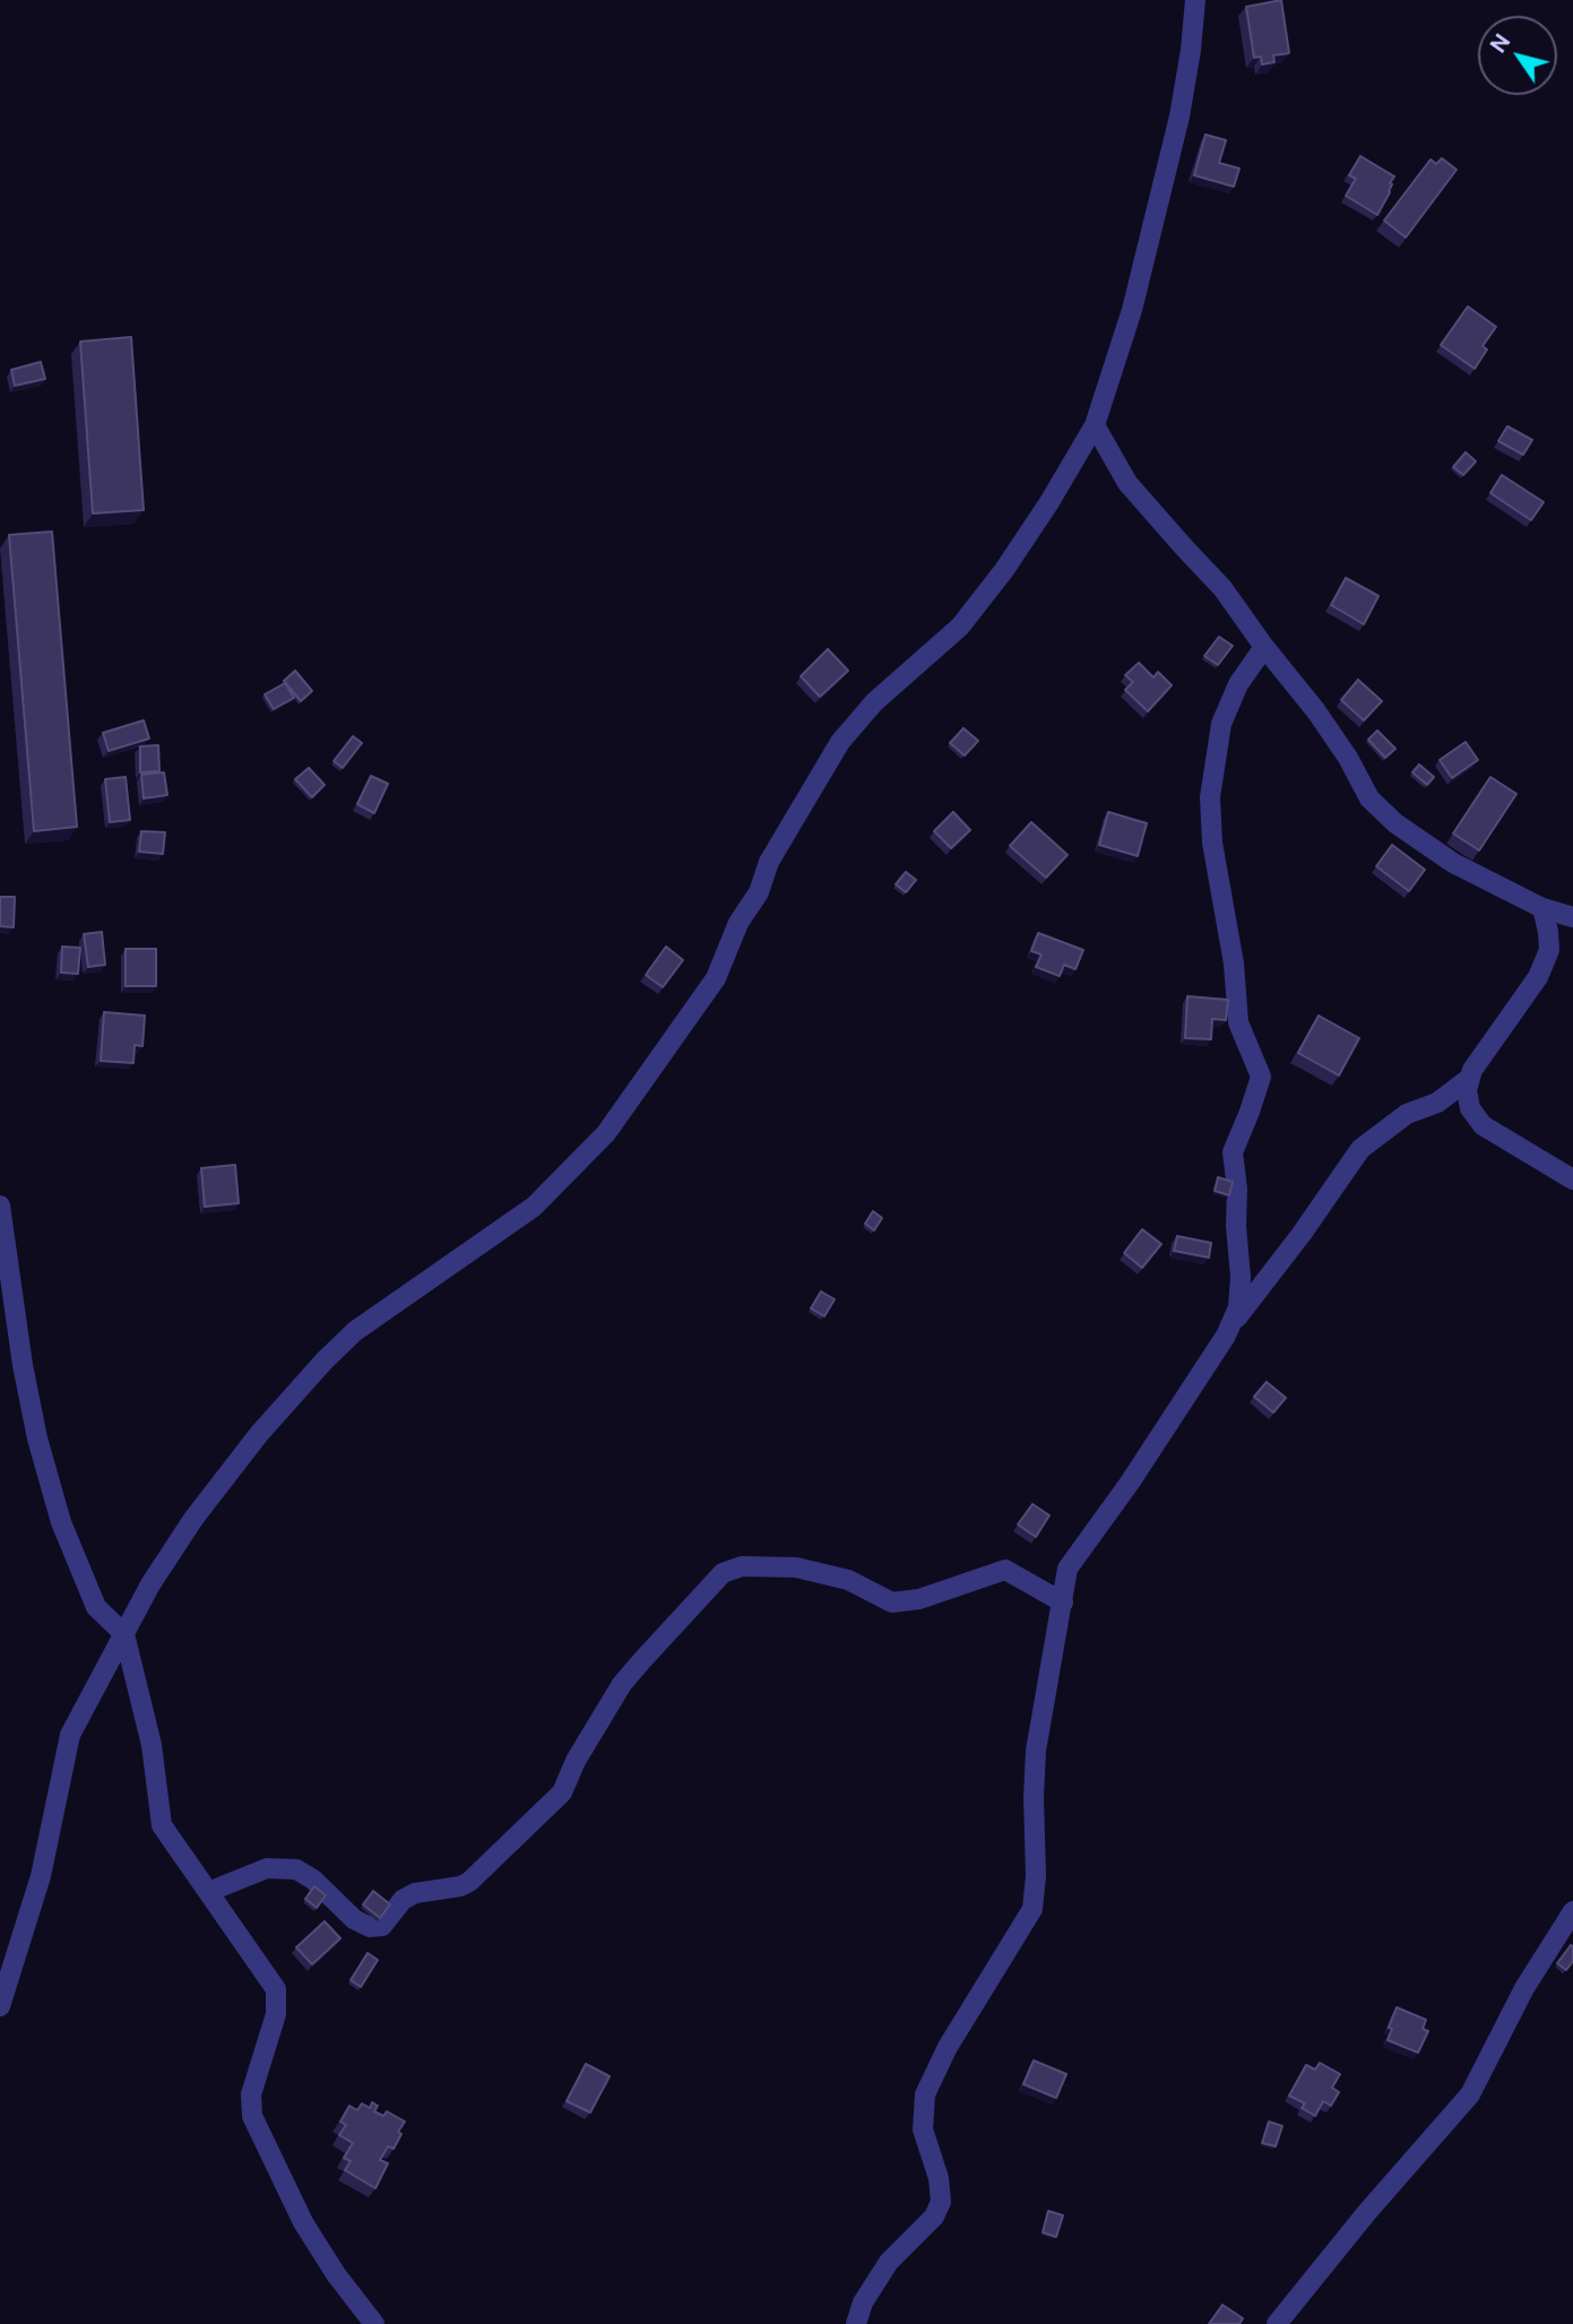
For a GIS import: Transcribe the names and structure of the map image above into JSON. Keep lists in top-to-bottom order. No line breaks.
{"north":"top left"}
